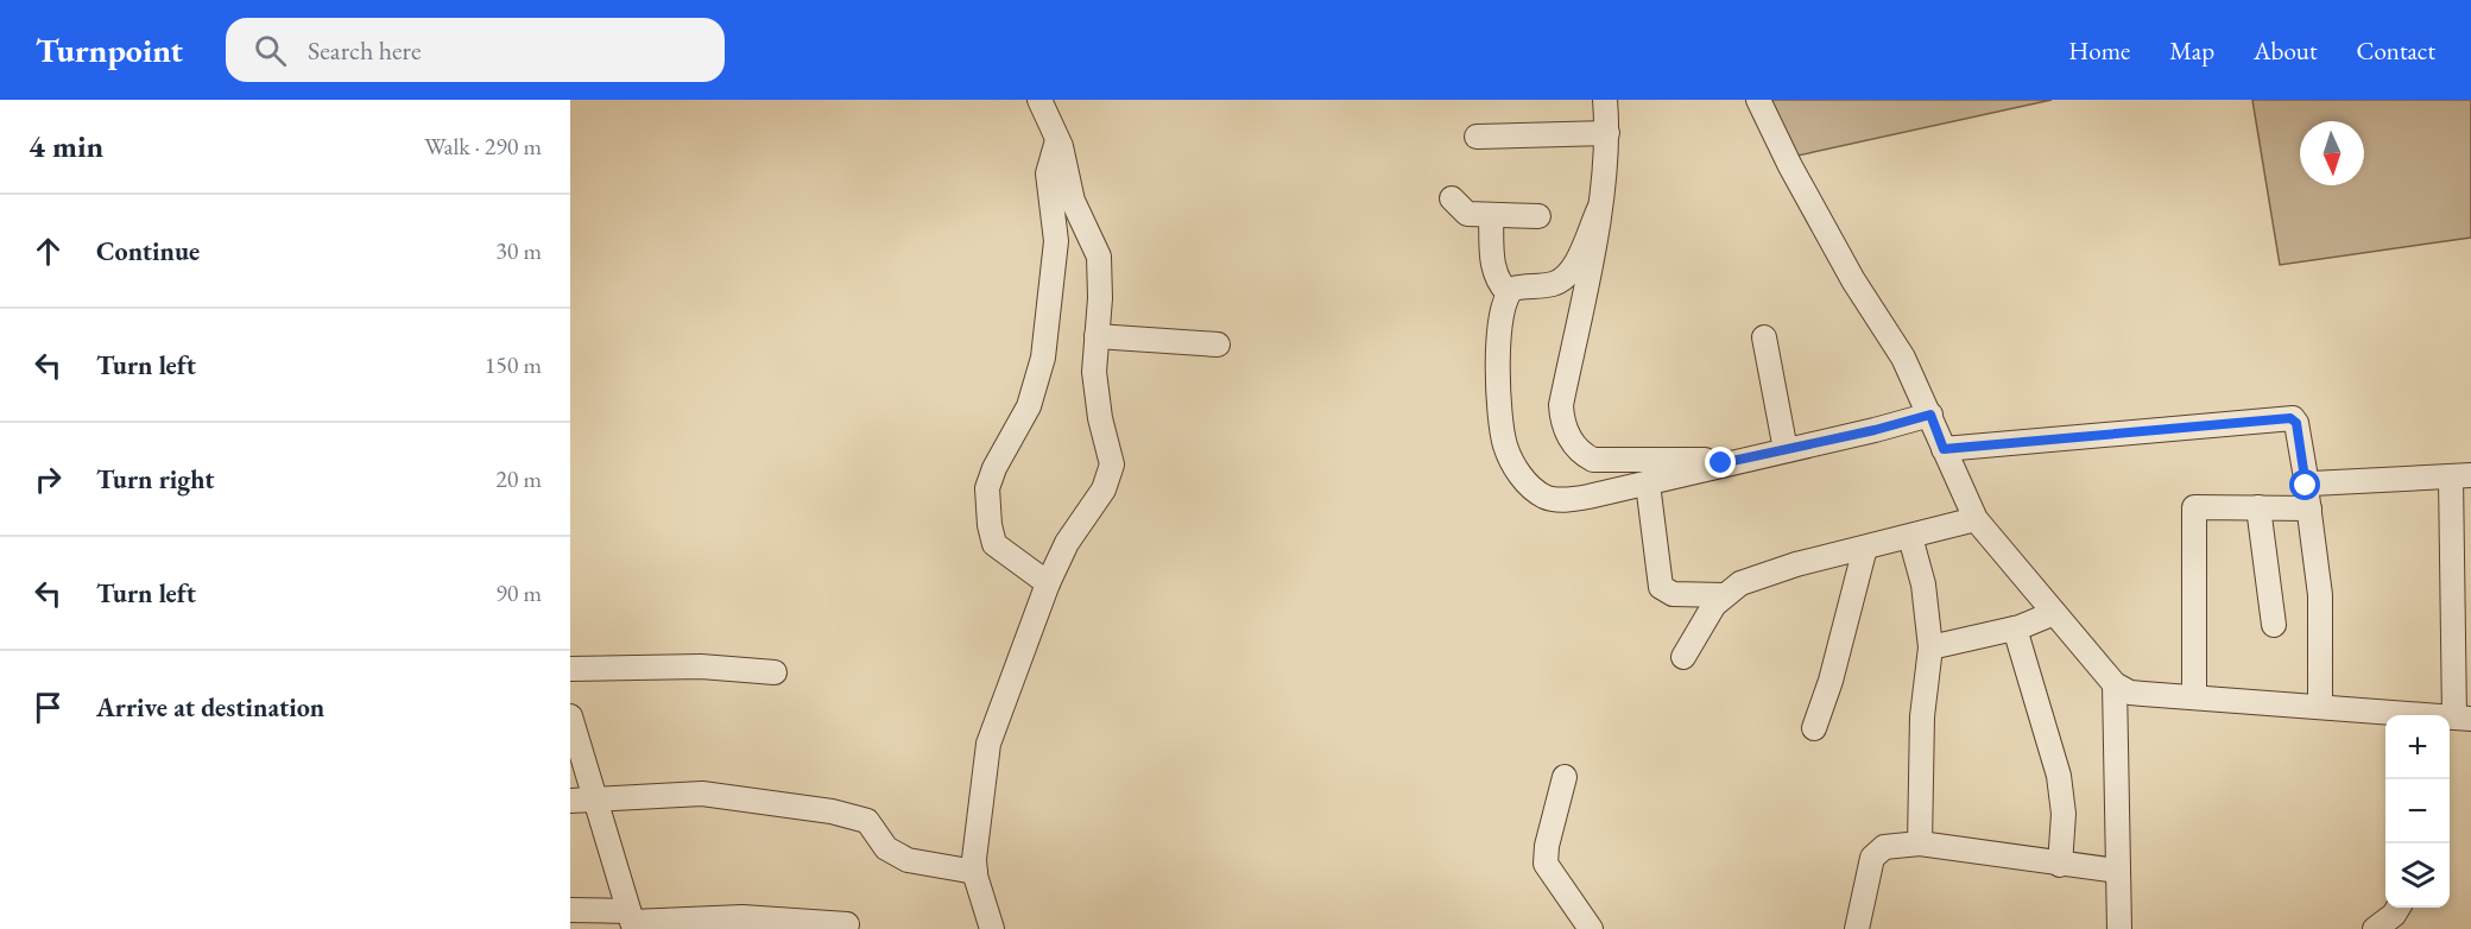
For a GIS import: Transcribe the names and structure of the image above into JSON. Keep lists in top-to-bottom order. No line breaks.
{"north":"bottom","page":{"header":"Turnpoint","search":"Search here","nav":["Home","Map","About","Contact"],"heading":["4 min","Walk · 290 m"],"list":[["Continue","30 m"],["Turn left","150 m"],["Turn right","20 m"],["Turn left","90 m"],"Arrive at destination"],"map_buttons":["+","−"]}}
